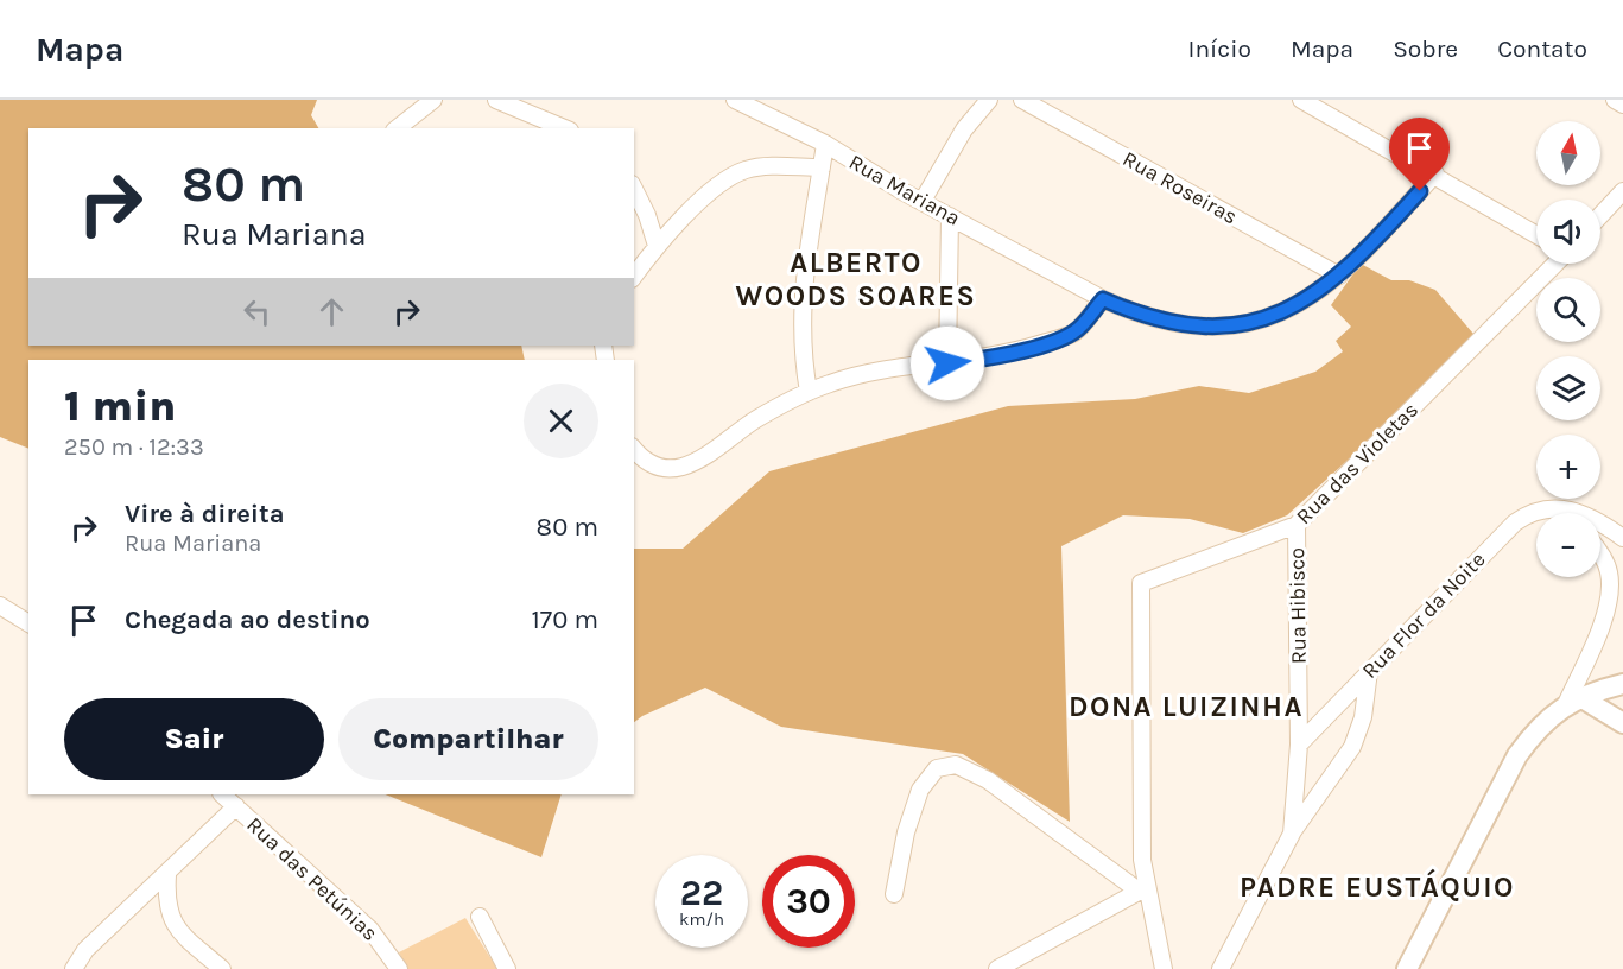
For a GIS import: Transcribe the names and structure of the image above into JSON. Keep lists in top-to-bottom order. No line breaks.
{"streets":{"street":["Rua Roseiras","Rua Mariana","Rua das Violetas","Rua Hibisco","Rua Flor da Noite","Rua das Petúnias"]},"crossings":[["Rua Roseiras","Rua Mariana"],["Rua das Violetas","Rua Hibisco"],["Rua Hibisco","Rua Flor da Noite"]],"districts":["ALBERTO WOODS SOARES","DONA LUIZINHA","PADRE EUSTÁQUIO"],"north":"top","page":{"header":"Mapa","nav":["Início","Mapa","Sobre","Contato"],"map_buttons":["+","−"],"turn":["80 m","Rua Mariana"],"heading":["1 min","250 m · 12:33"],"list":[{"name":"Vire à direita","note":"Rua Mariana","value":"80 m"},{"name":"Chegada ao destino","value":"170 m"}],"buttons":["Sair","Compartilhar"],"speed":"22 km/h","limit":"30"}}
